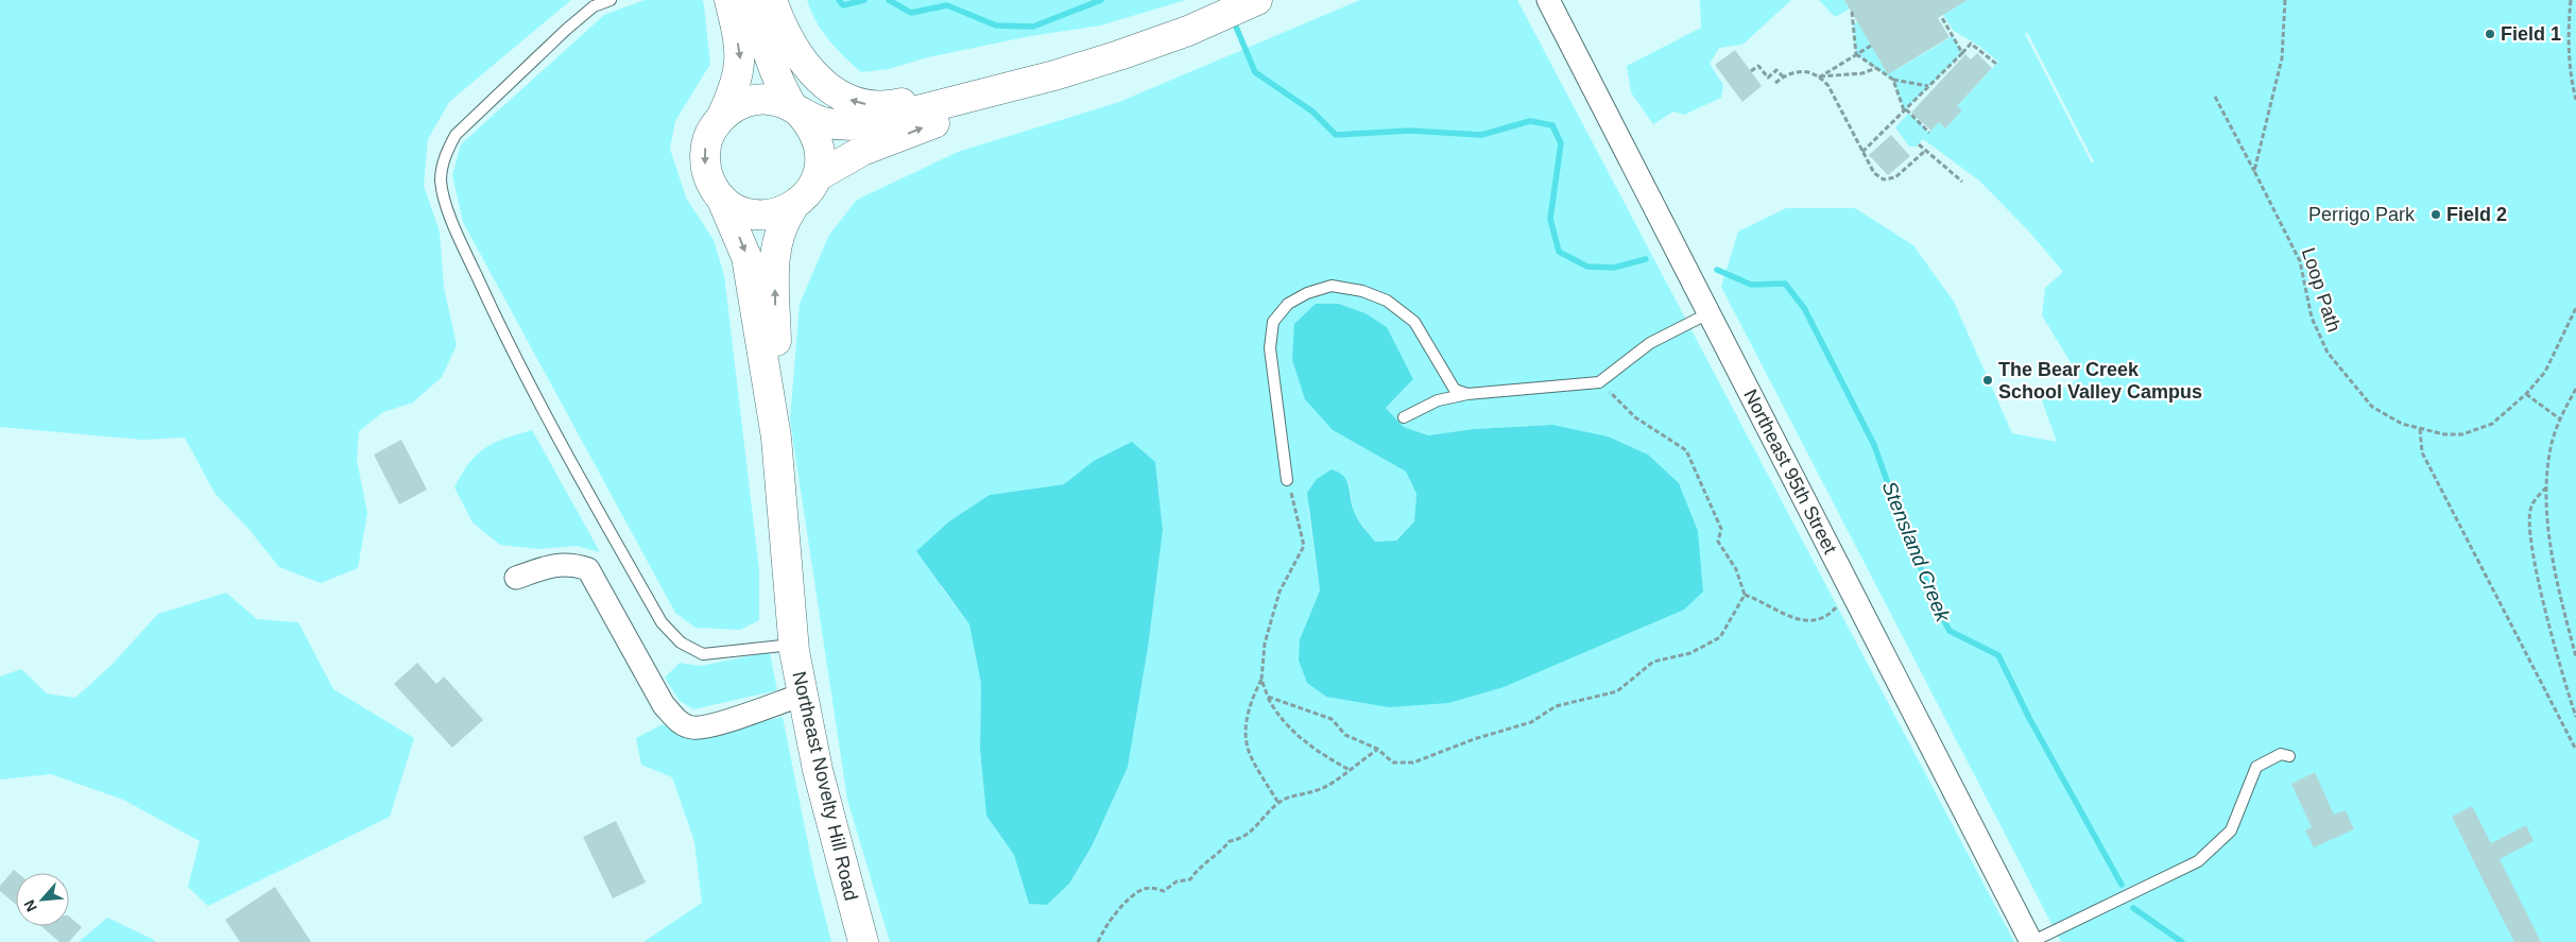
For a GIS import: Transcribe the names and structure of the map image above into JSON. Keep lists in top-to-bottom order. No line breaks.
{"streets":{"main road":["Northeast Novelty Hill Road"],"street":["Northeast 95th Street"],"path":["Loop Path"]},"water":["Stensland Creek"],"parks":["Perrigo Park"],"places":["Field 1","Field 2","The Bear Creek School Valley Campus"],"north":"bottom left"}
